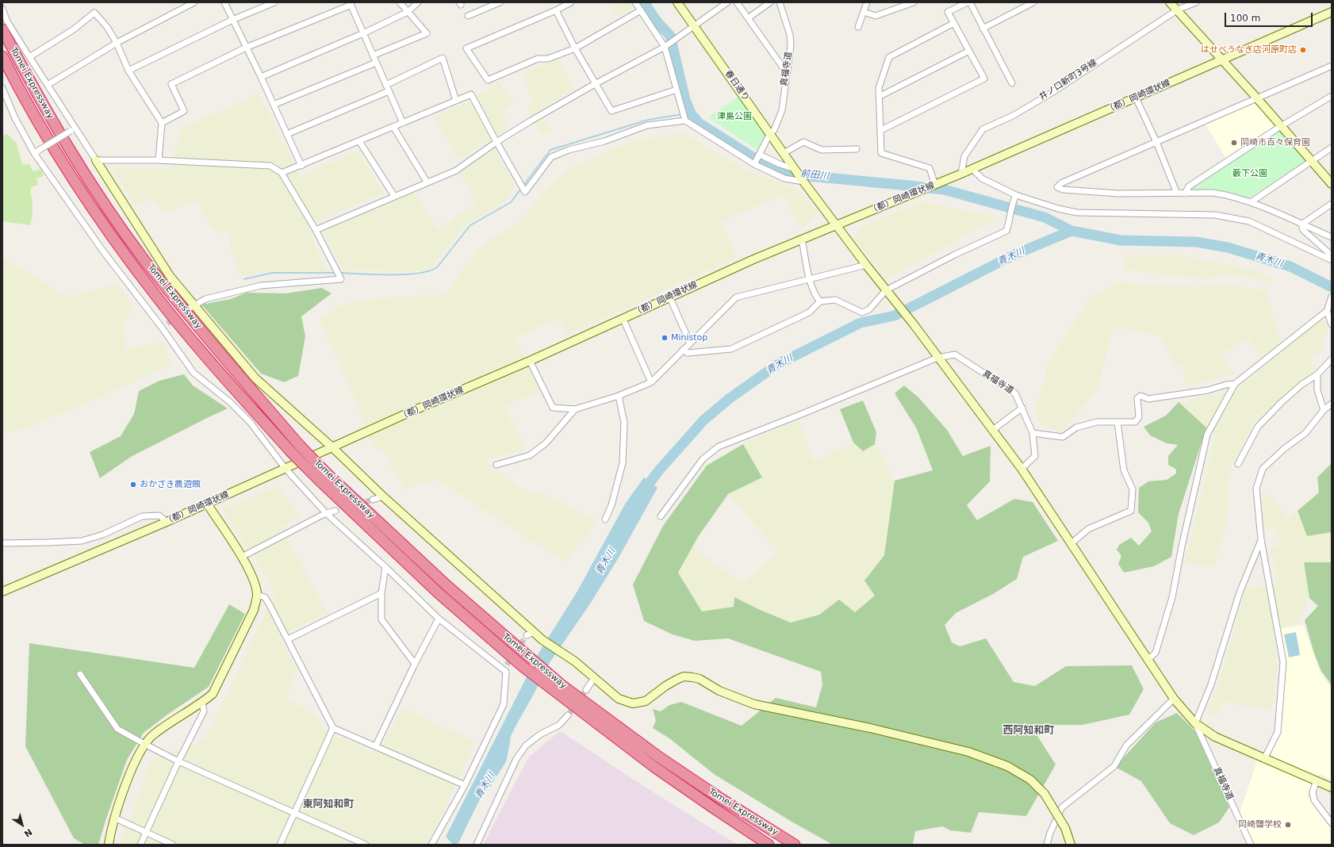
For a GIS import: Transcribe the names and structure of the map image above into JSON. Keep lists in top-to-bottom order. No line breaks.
{"streets":{"highway":["Tomei Expressway"],"street":["真福寺道","井ノ口新町3号線","春日通り","（都）岡崎環状線"]},"crossings":[["真福寺道","春日通り"],["井ノ口新町3号線","（都）岡崎環状線"]],"districts":["西阿知和町","東阿知和町"],"water":["前田川","青木川"],"parks":["津島公園","藪下公園"],"places":["はせべうなぎ店河原町店","岡崎市百々保育園","Ministop","おかざき農遊館","岡崎聾学校"],"scale_bar":"100 m","north":"bottom right"}
